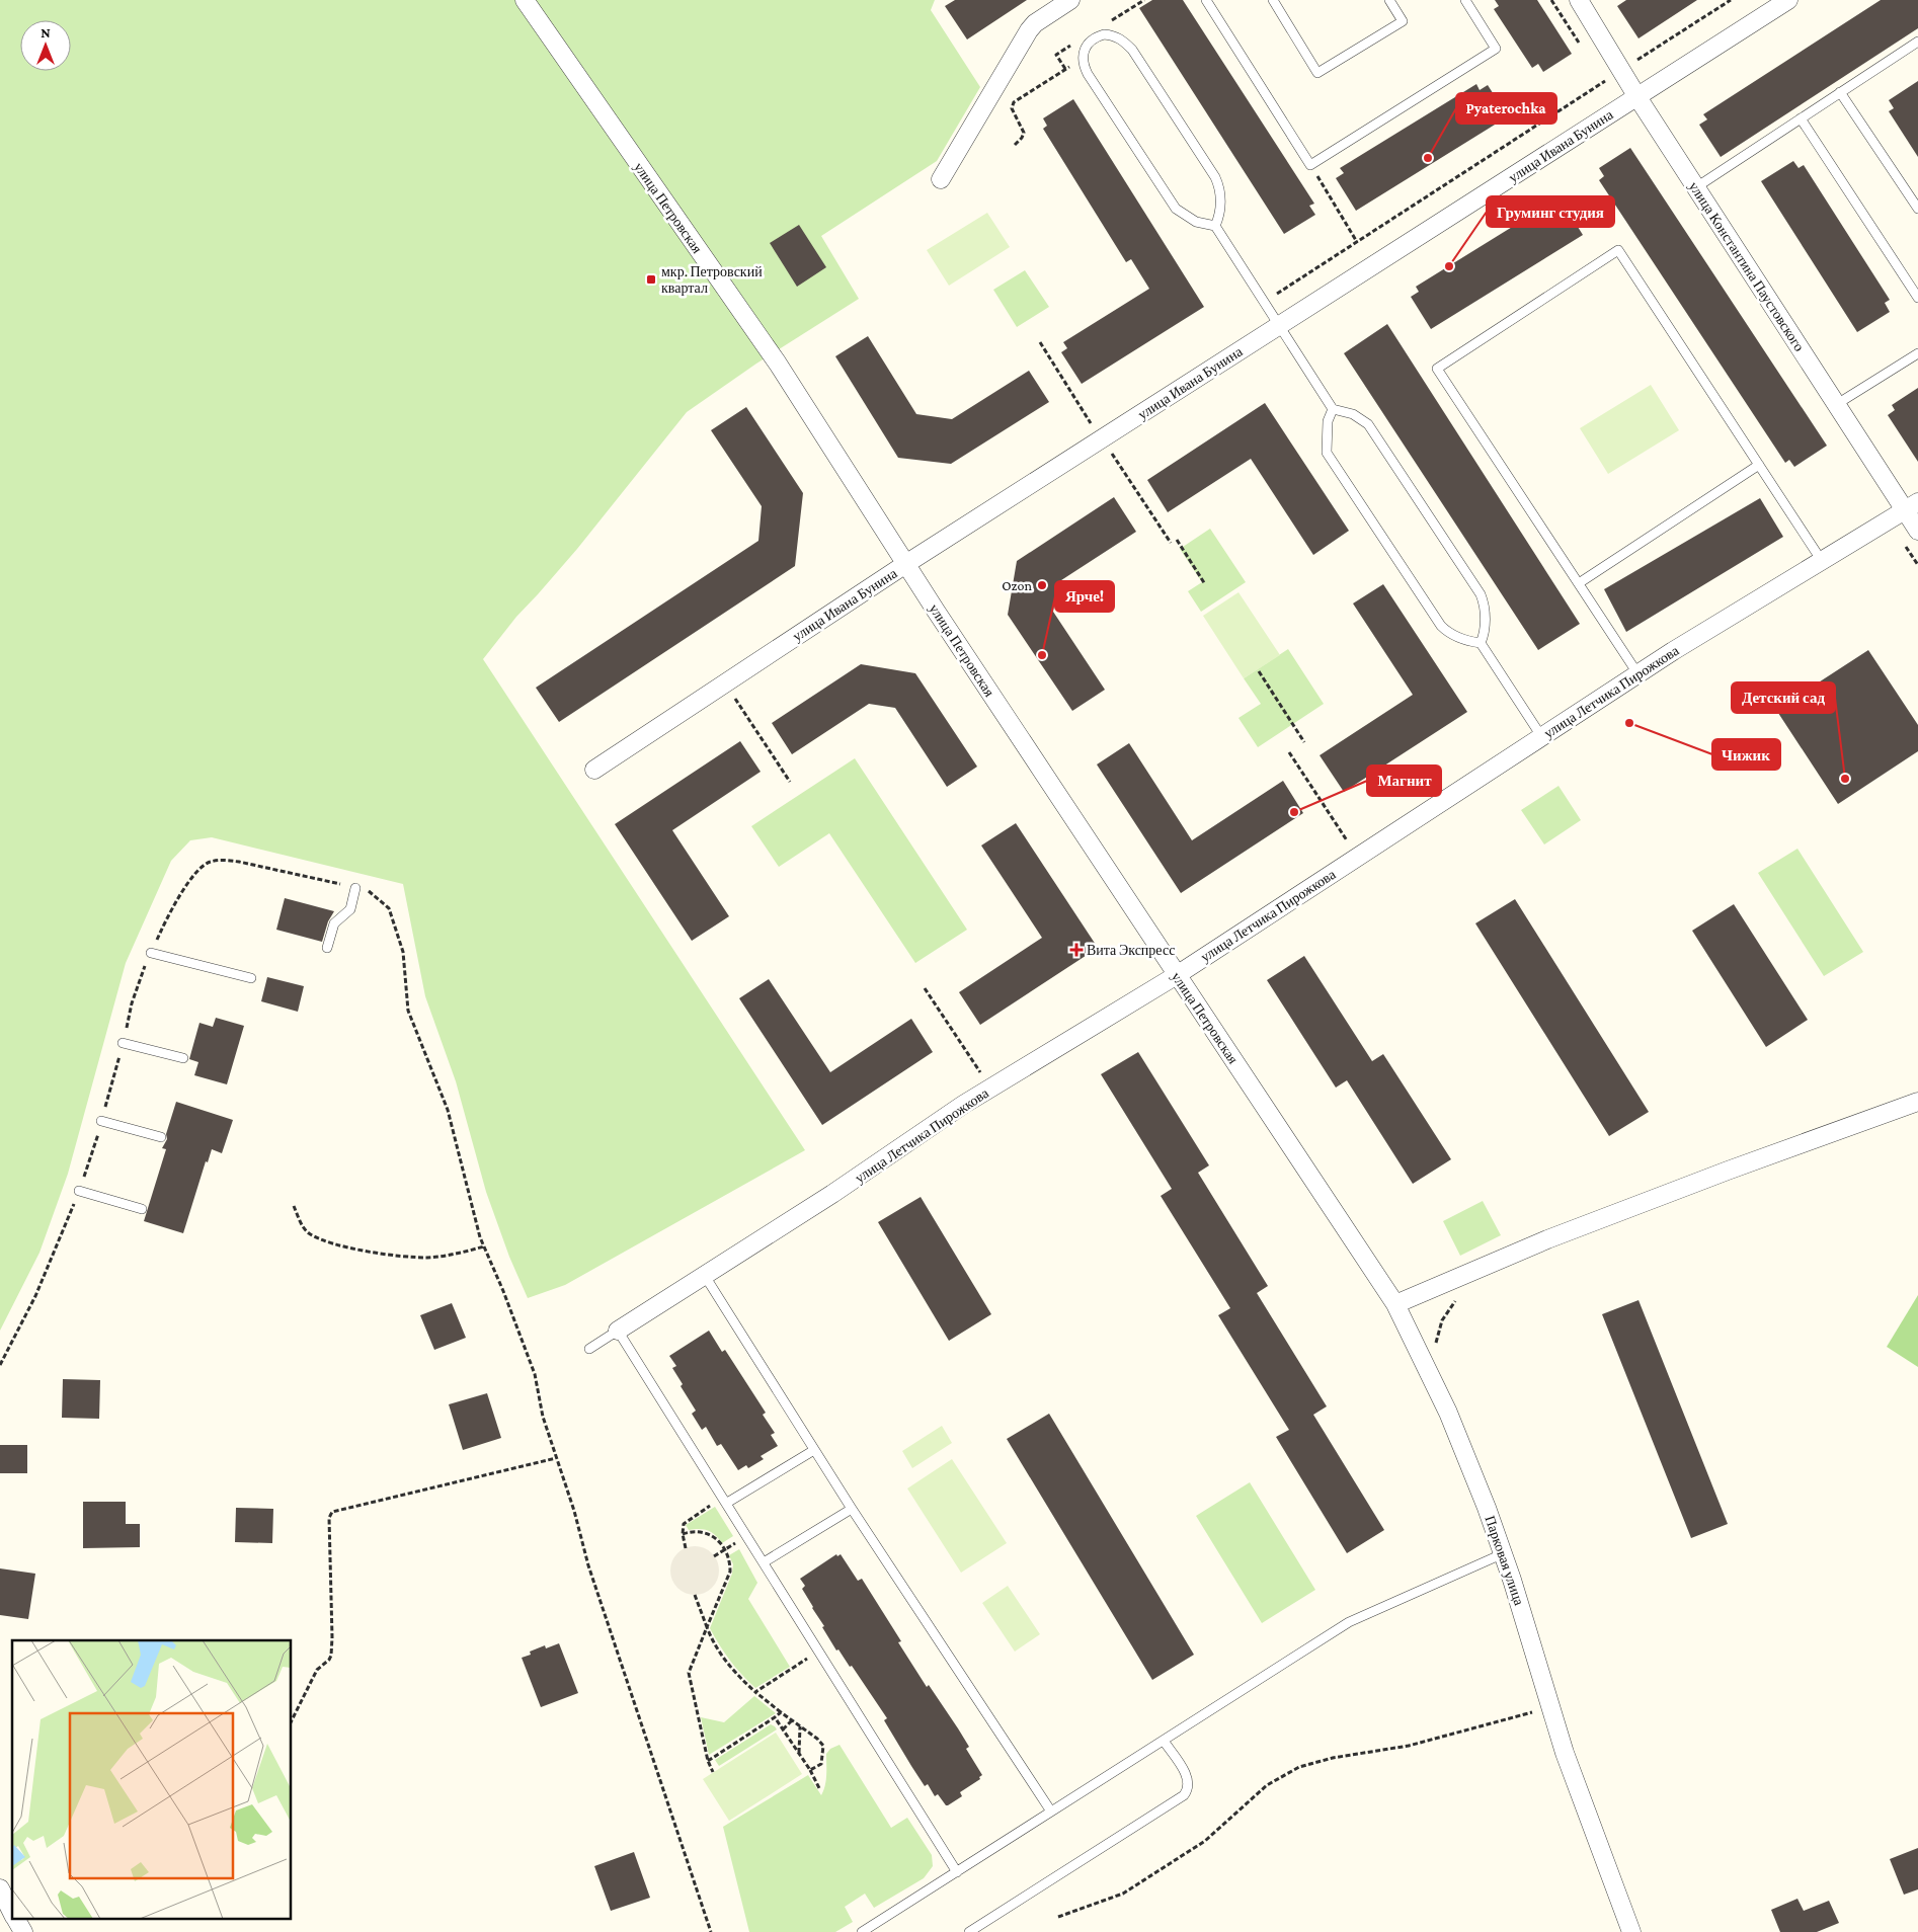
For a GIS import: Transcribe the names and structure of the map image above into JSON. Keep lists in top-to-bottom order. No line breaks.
{"streets":{"street":["улица Ивана Бунина","улица Петровская","улица Константина Паустовского","улица Летчика Пирожкова","Парковая улица"]},"crossings":[["улица Ивана Бунина","улица Петровская"],["улица Ивана Бунина","улица Константина Паустовского"],["улица Петровская","улица Летчика Пирожкова"],["улица Петровская","Парковая улица"],["улица Константина Паустовского","улица Летчика Пирожкова"]],"places":{"other":["Pyaterochka","Груминг студия","Ozon","Ярче!","Чижик","Детский сад","Магнит"],"transit":["мкр. Петровский квартал"],"health":["Вита Экспресс"]},"north":"top"}
